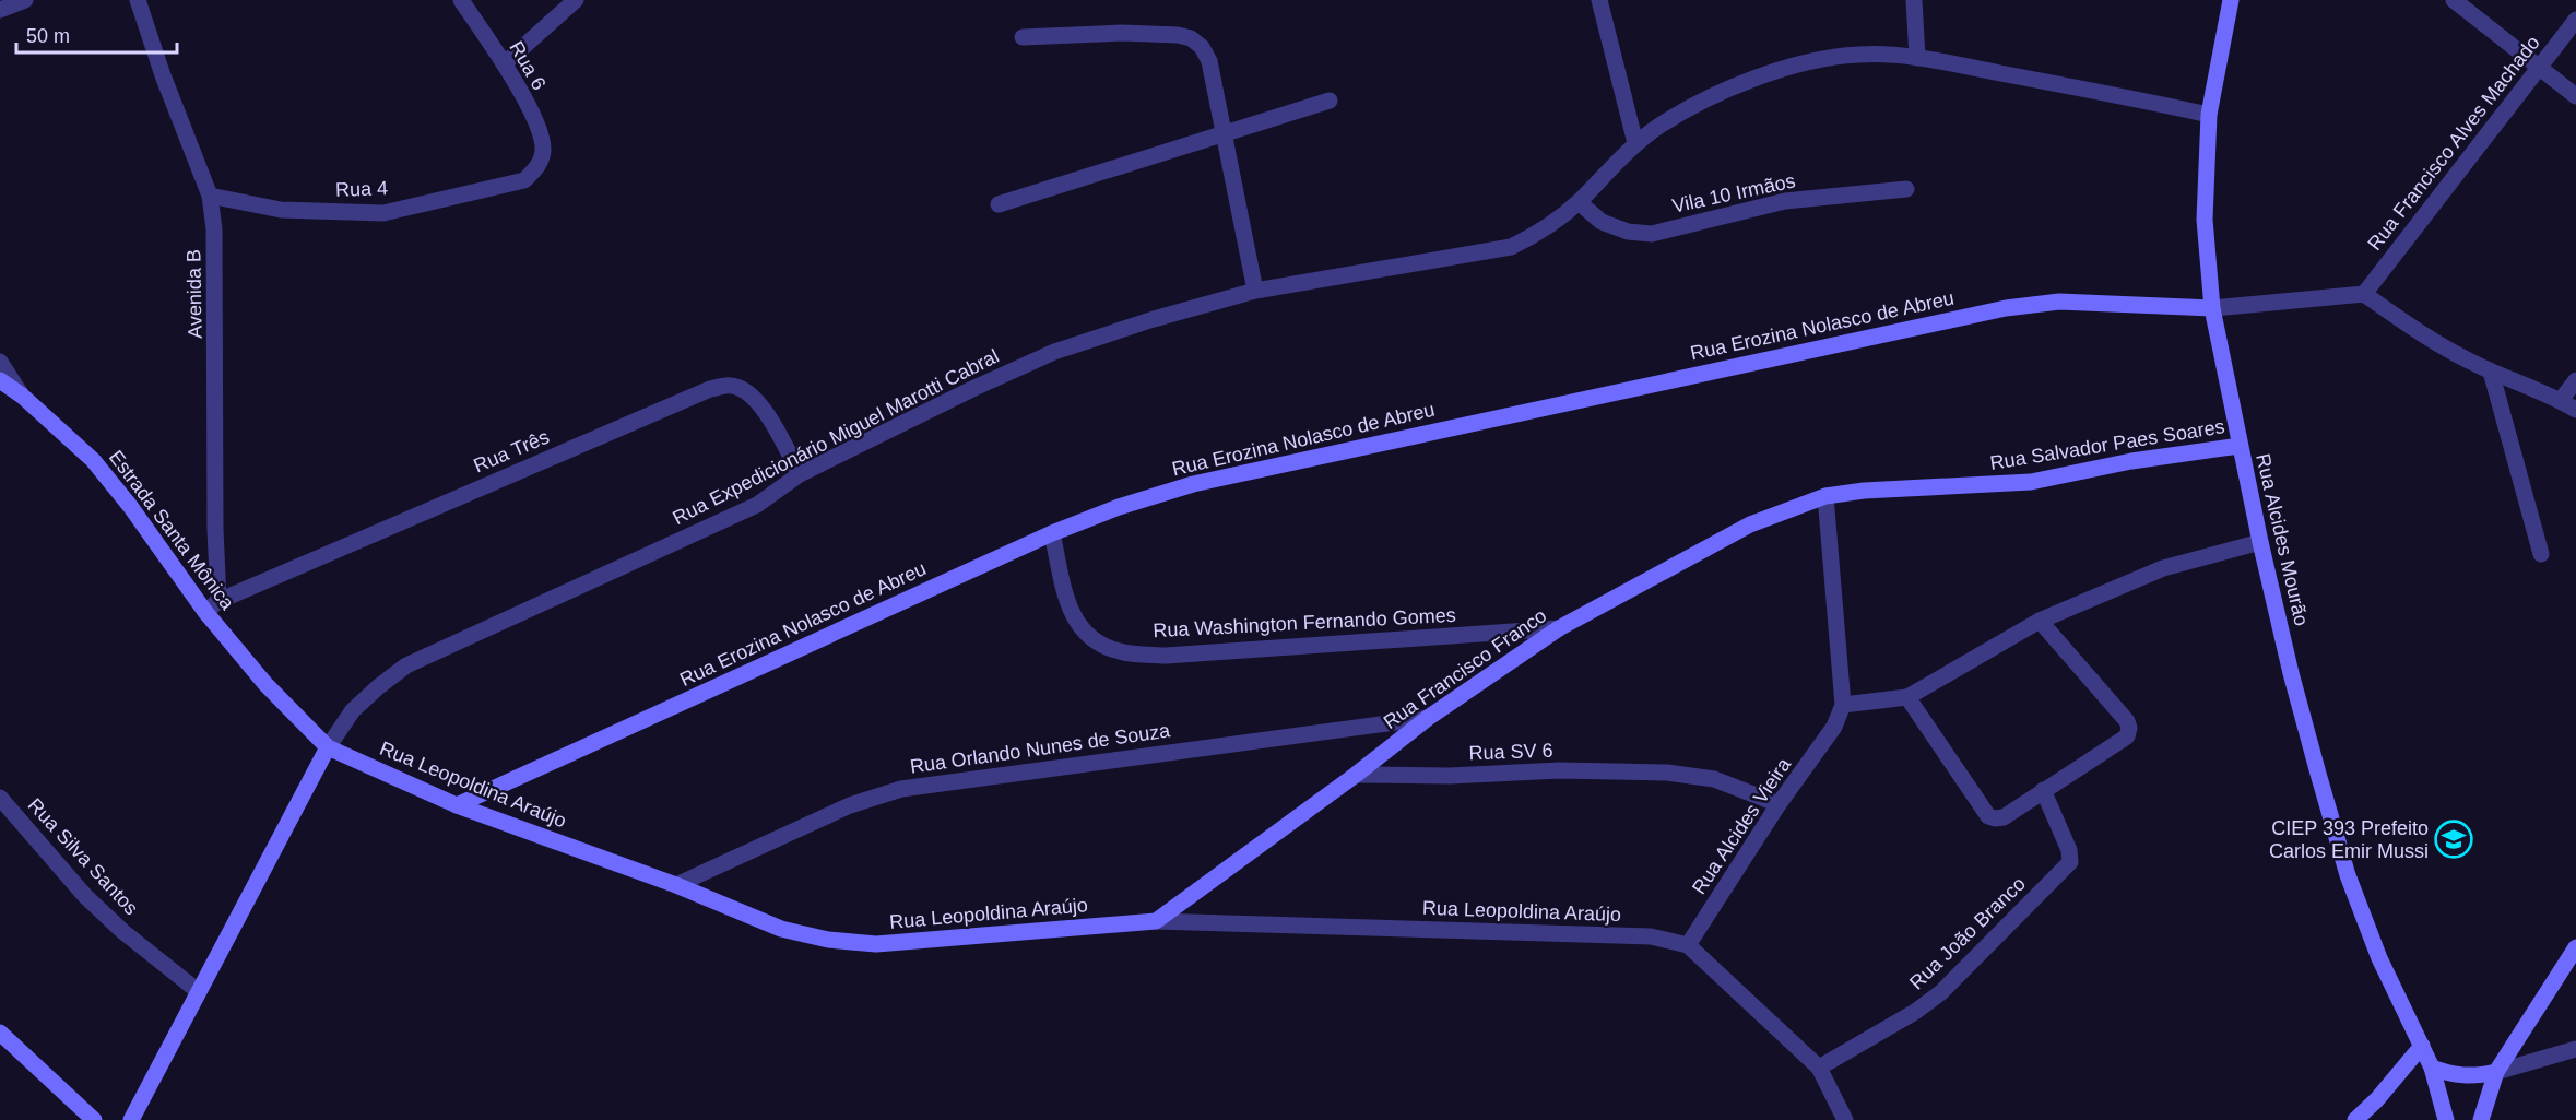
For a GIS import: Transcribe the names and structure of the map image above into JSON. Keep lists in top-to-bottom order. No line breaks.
{"streets":{"street":["Rua 6","Rua Francisco Alves Machado","Rua 4","Vila 10 Irmãos","Avenida B","Rua Erozina Nolasco de Abreu","Rua Expedicionário Miguel Marotti Cabral","Rua Salvador Paes Soares","Rua Três","Estrada Santa Mônica","Rua Alcides Mourão","Rua Washington Fernando Gomes","Rua Francisco Franco","Rua Orlando Nunes de Souza","Rua SV 6","Rua Leopoldina Araújo","Rua Alcides Vieira","Rua Silva Santos","Rua João Branco"]},"crossings":[["Rua 6","Rua 4"],["Rua 4","Avenida B"],["Vila 10 Irmãos","Rua Expedicionário Miguel Marotti Cabral"],["Avenida B","Rua Três"],["Rua Erozina Nolasco de Abreu","Rua Alcides Mourão"],["Rua Erozina Nolasco de Abreu","Rua Washington Fernando Gomes"],["Rua Erozina Nolasco de Abreu","Rua Leopoldina Araújo"],["Rua Expedicionário Miguel Marotti Cabral","Rua Três"],["Rua Expedicionário Miguel Marotti Cabral","Estrada Santa Mônica"],["Rua Expedicionário Miguel Marotti Cabral","Rua Alcides Mourão"],["Rua Expedicionário Miguel Marotti Cabral","Rua Leopoldina Araújo"],["Rua Salvador Paes Soares","Rua Alcides Mourão"],["Rua Salvador Paes Soares","Rua Francisco Franco"],["Rua Três","Estrada Santa Mônica"],["Estrada Santa Mônica","Rua Leopoldina Araújo"],["Rua Washington Fernando Gomes","Rua Francisco Franco"],["Rua Francisco Franco","Rua Orlando Nunes de Souza"],["Rua Francisco Franco","Rua SV 6"],["Rua Francisco Franco","Rua Leopoldina Araújo"],["Rua Orlando Nunes de Souza","Rua Leopoldina Araújo"],["Rua SV 6","Rua Alcides Vieira"],["Rua Leopoldina Araújo","Rua Alcides Vieira"]],"places":{"school or university":["CIEP 393 Prefeito Carlos Emir Mussi"]},"scale_bar":"50 m"}
